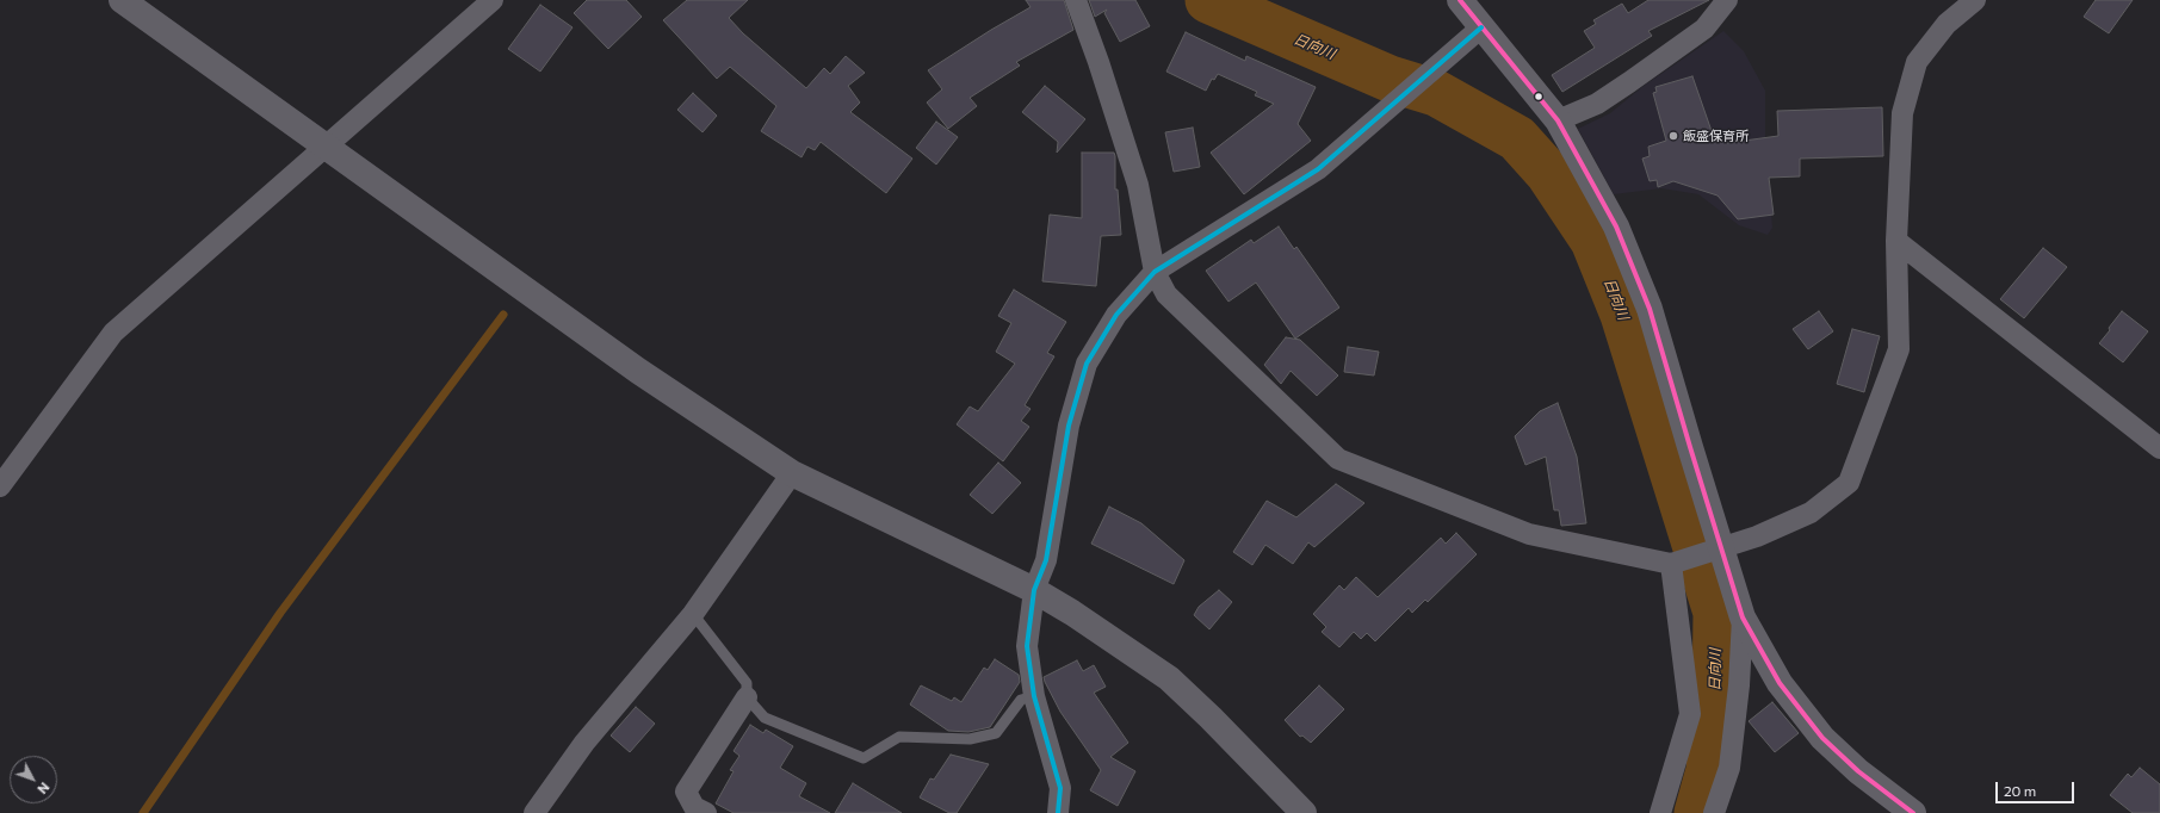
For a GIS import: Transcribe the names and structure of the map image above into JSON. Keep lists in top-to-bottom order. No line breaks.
{"water":["日向川"],"places":["飯盛保育所"],"scale_bar":"20 m","north":"bottom right"}
